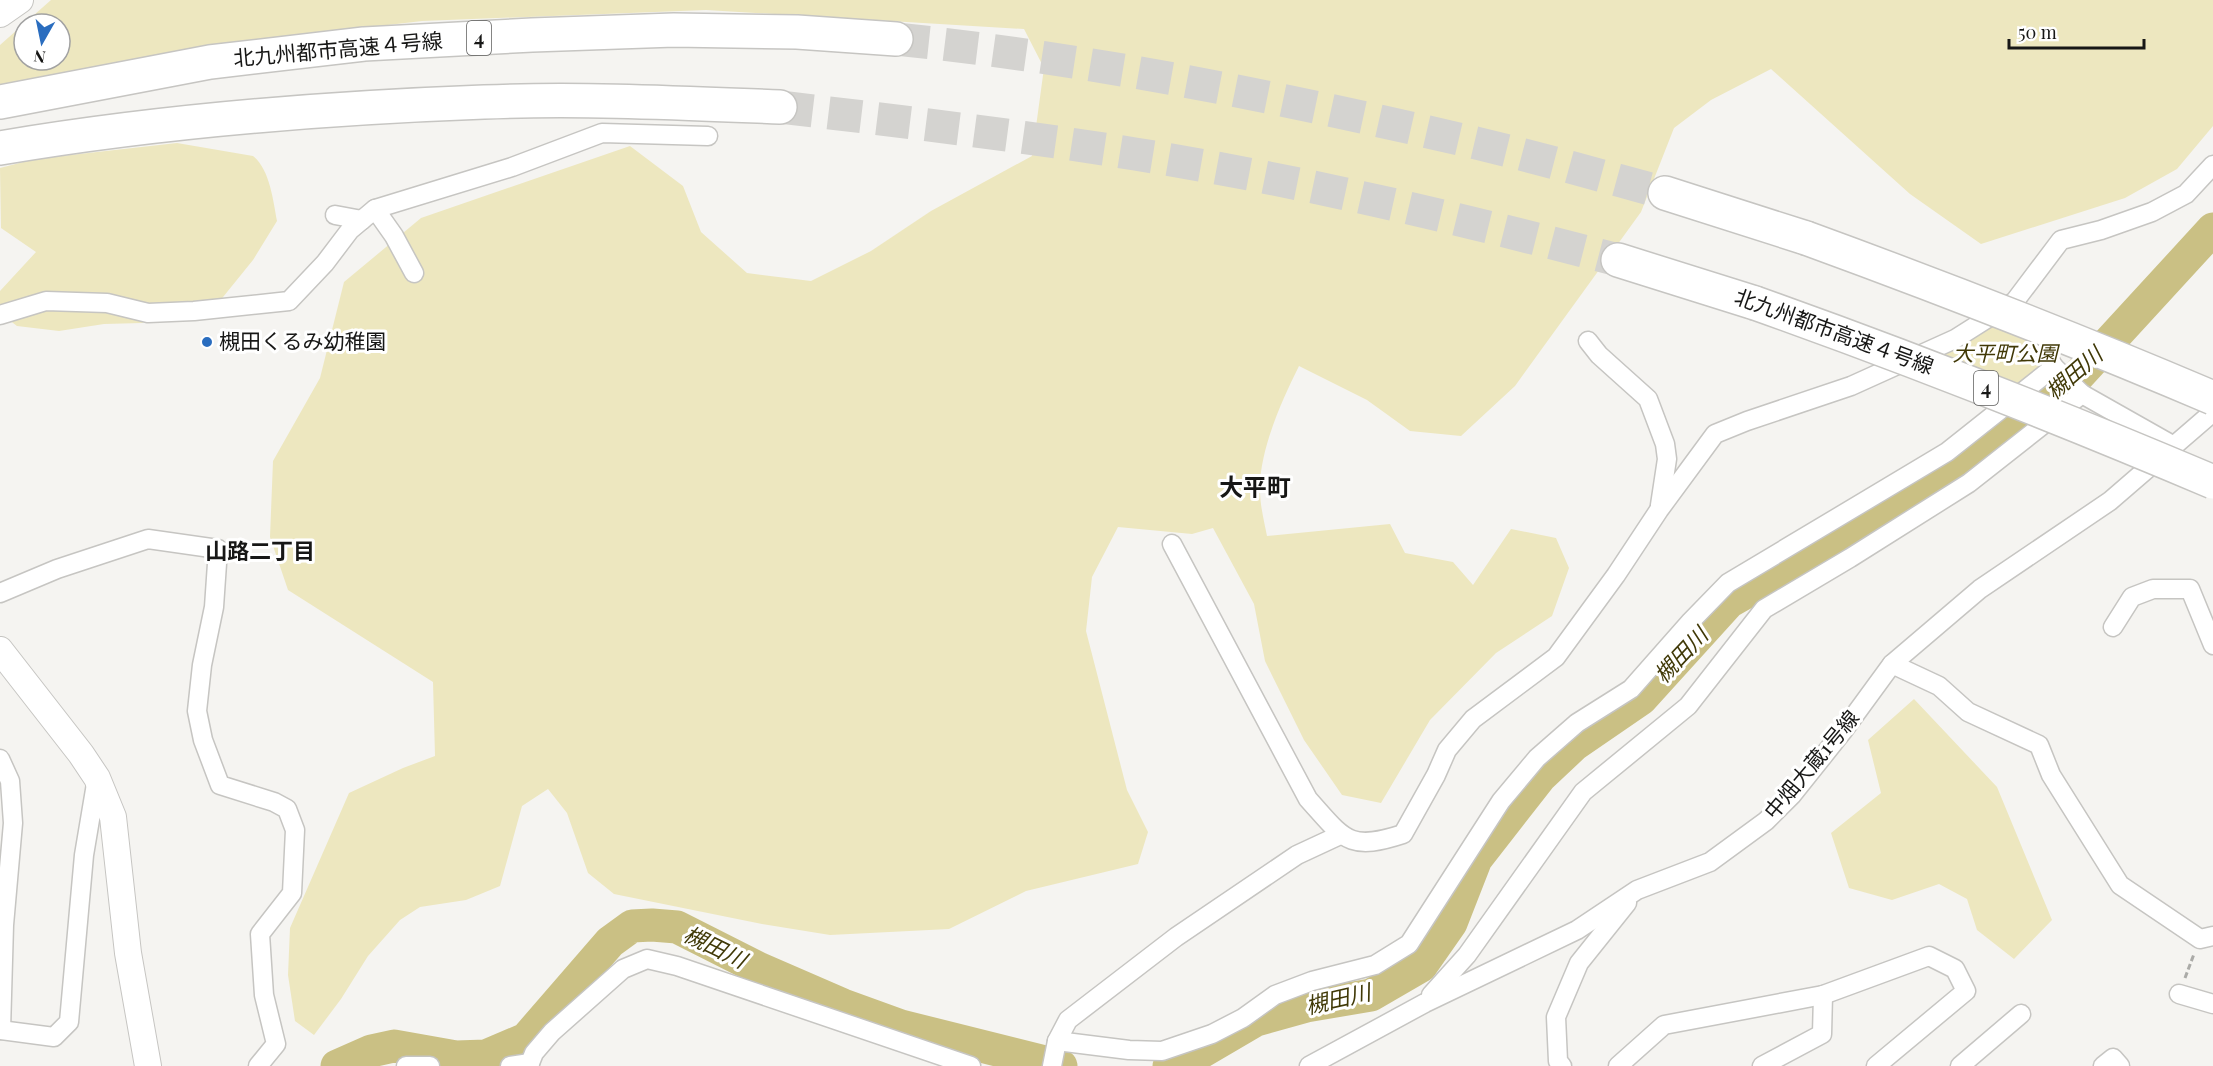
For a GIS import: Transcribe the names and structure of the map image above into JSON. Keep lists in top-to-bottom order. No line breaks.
{"streets":{"highway":["4","北九州都市高速４号線"],"street":["中畑大蔵1号線"]},"districts":["大平町","山路二丁目"],"water":["槻田川"],"parks":["大平町公園"],"places":["槻田くるみ幼稚園"],"scale_bar":"50 m","north":"bottom"}
